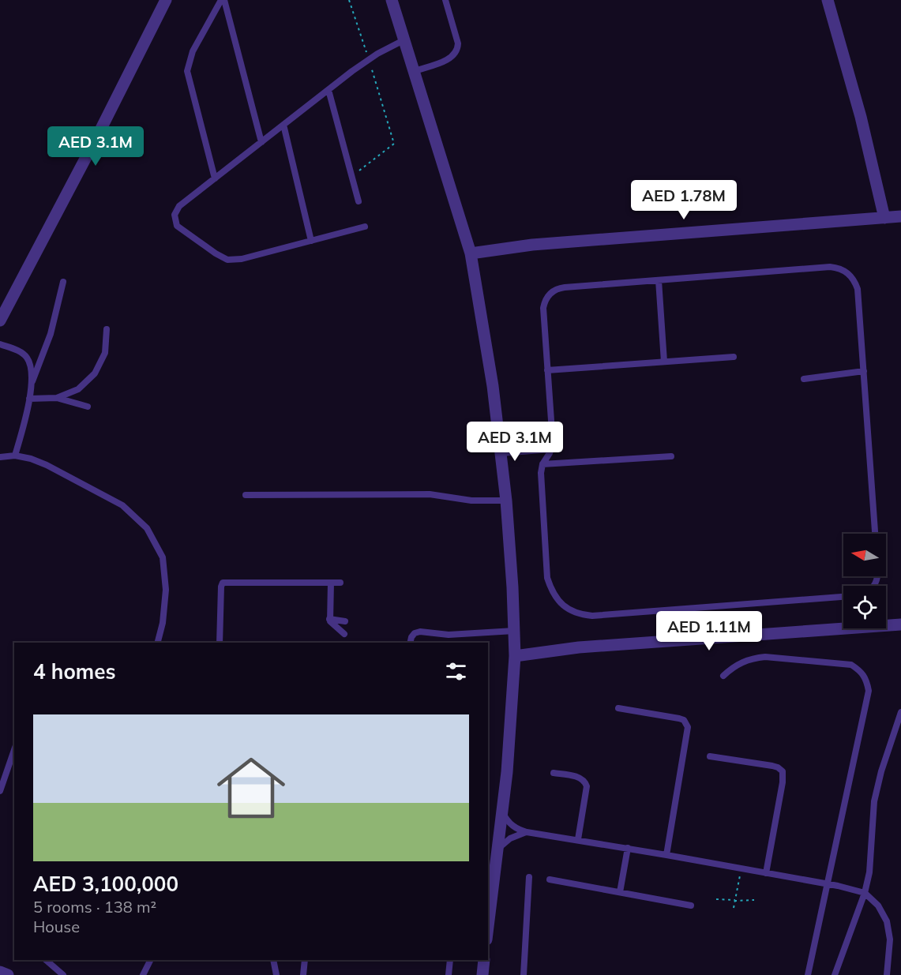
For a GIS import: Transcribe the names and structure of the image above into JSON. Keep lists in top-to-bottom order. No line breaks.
{"north":"left","page":{"price":["AED 3.1M","AED 1.78M","AED 3.1M","AED 1.11M"],"heading":"4 homes","list":[{"name":"AED 3,100,000","note":"5 rooms · 138 m² · House"}]}}
